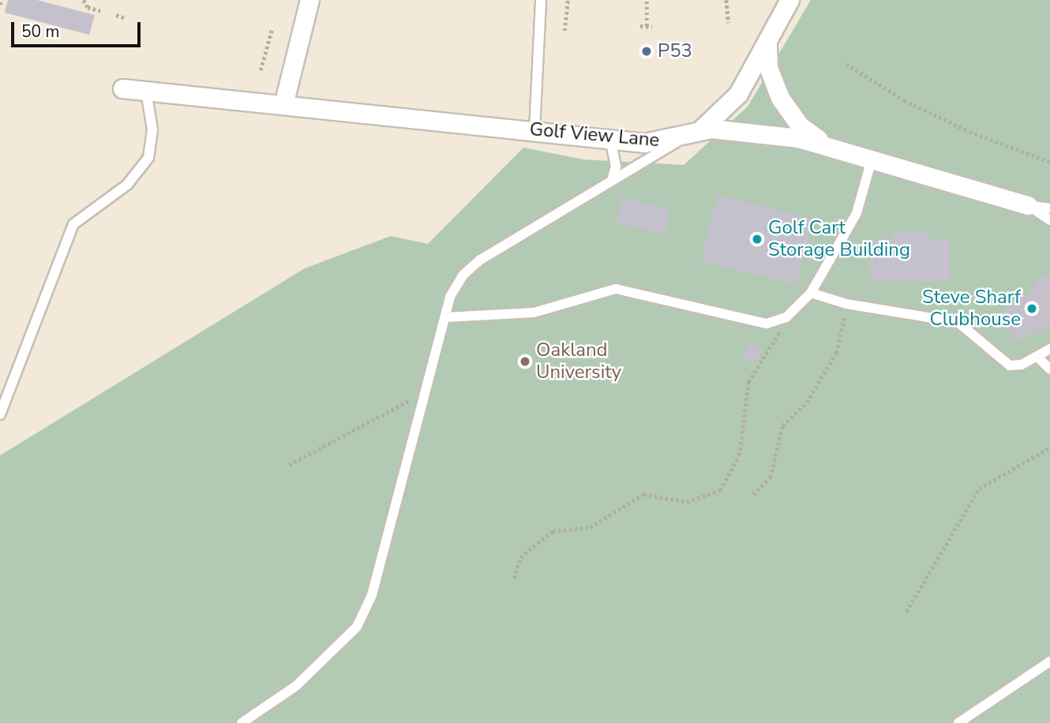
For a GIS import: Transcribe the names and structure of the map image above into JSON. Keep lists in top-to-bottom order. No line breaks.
{"streets":{"street":["Golf View Lane"]},"places":["P53","Golf Cart Storage Building","Steve Sharf Clubhouse","Oakland University"],"scale_bar":"50 m"}
